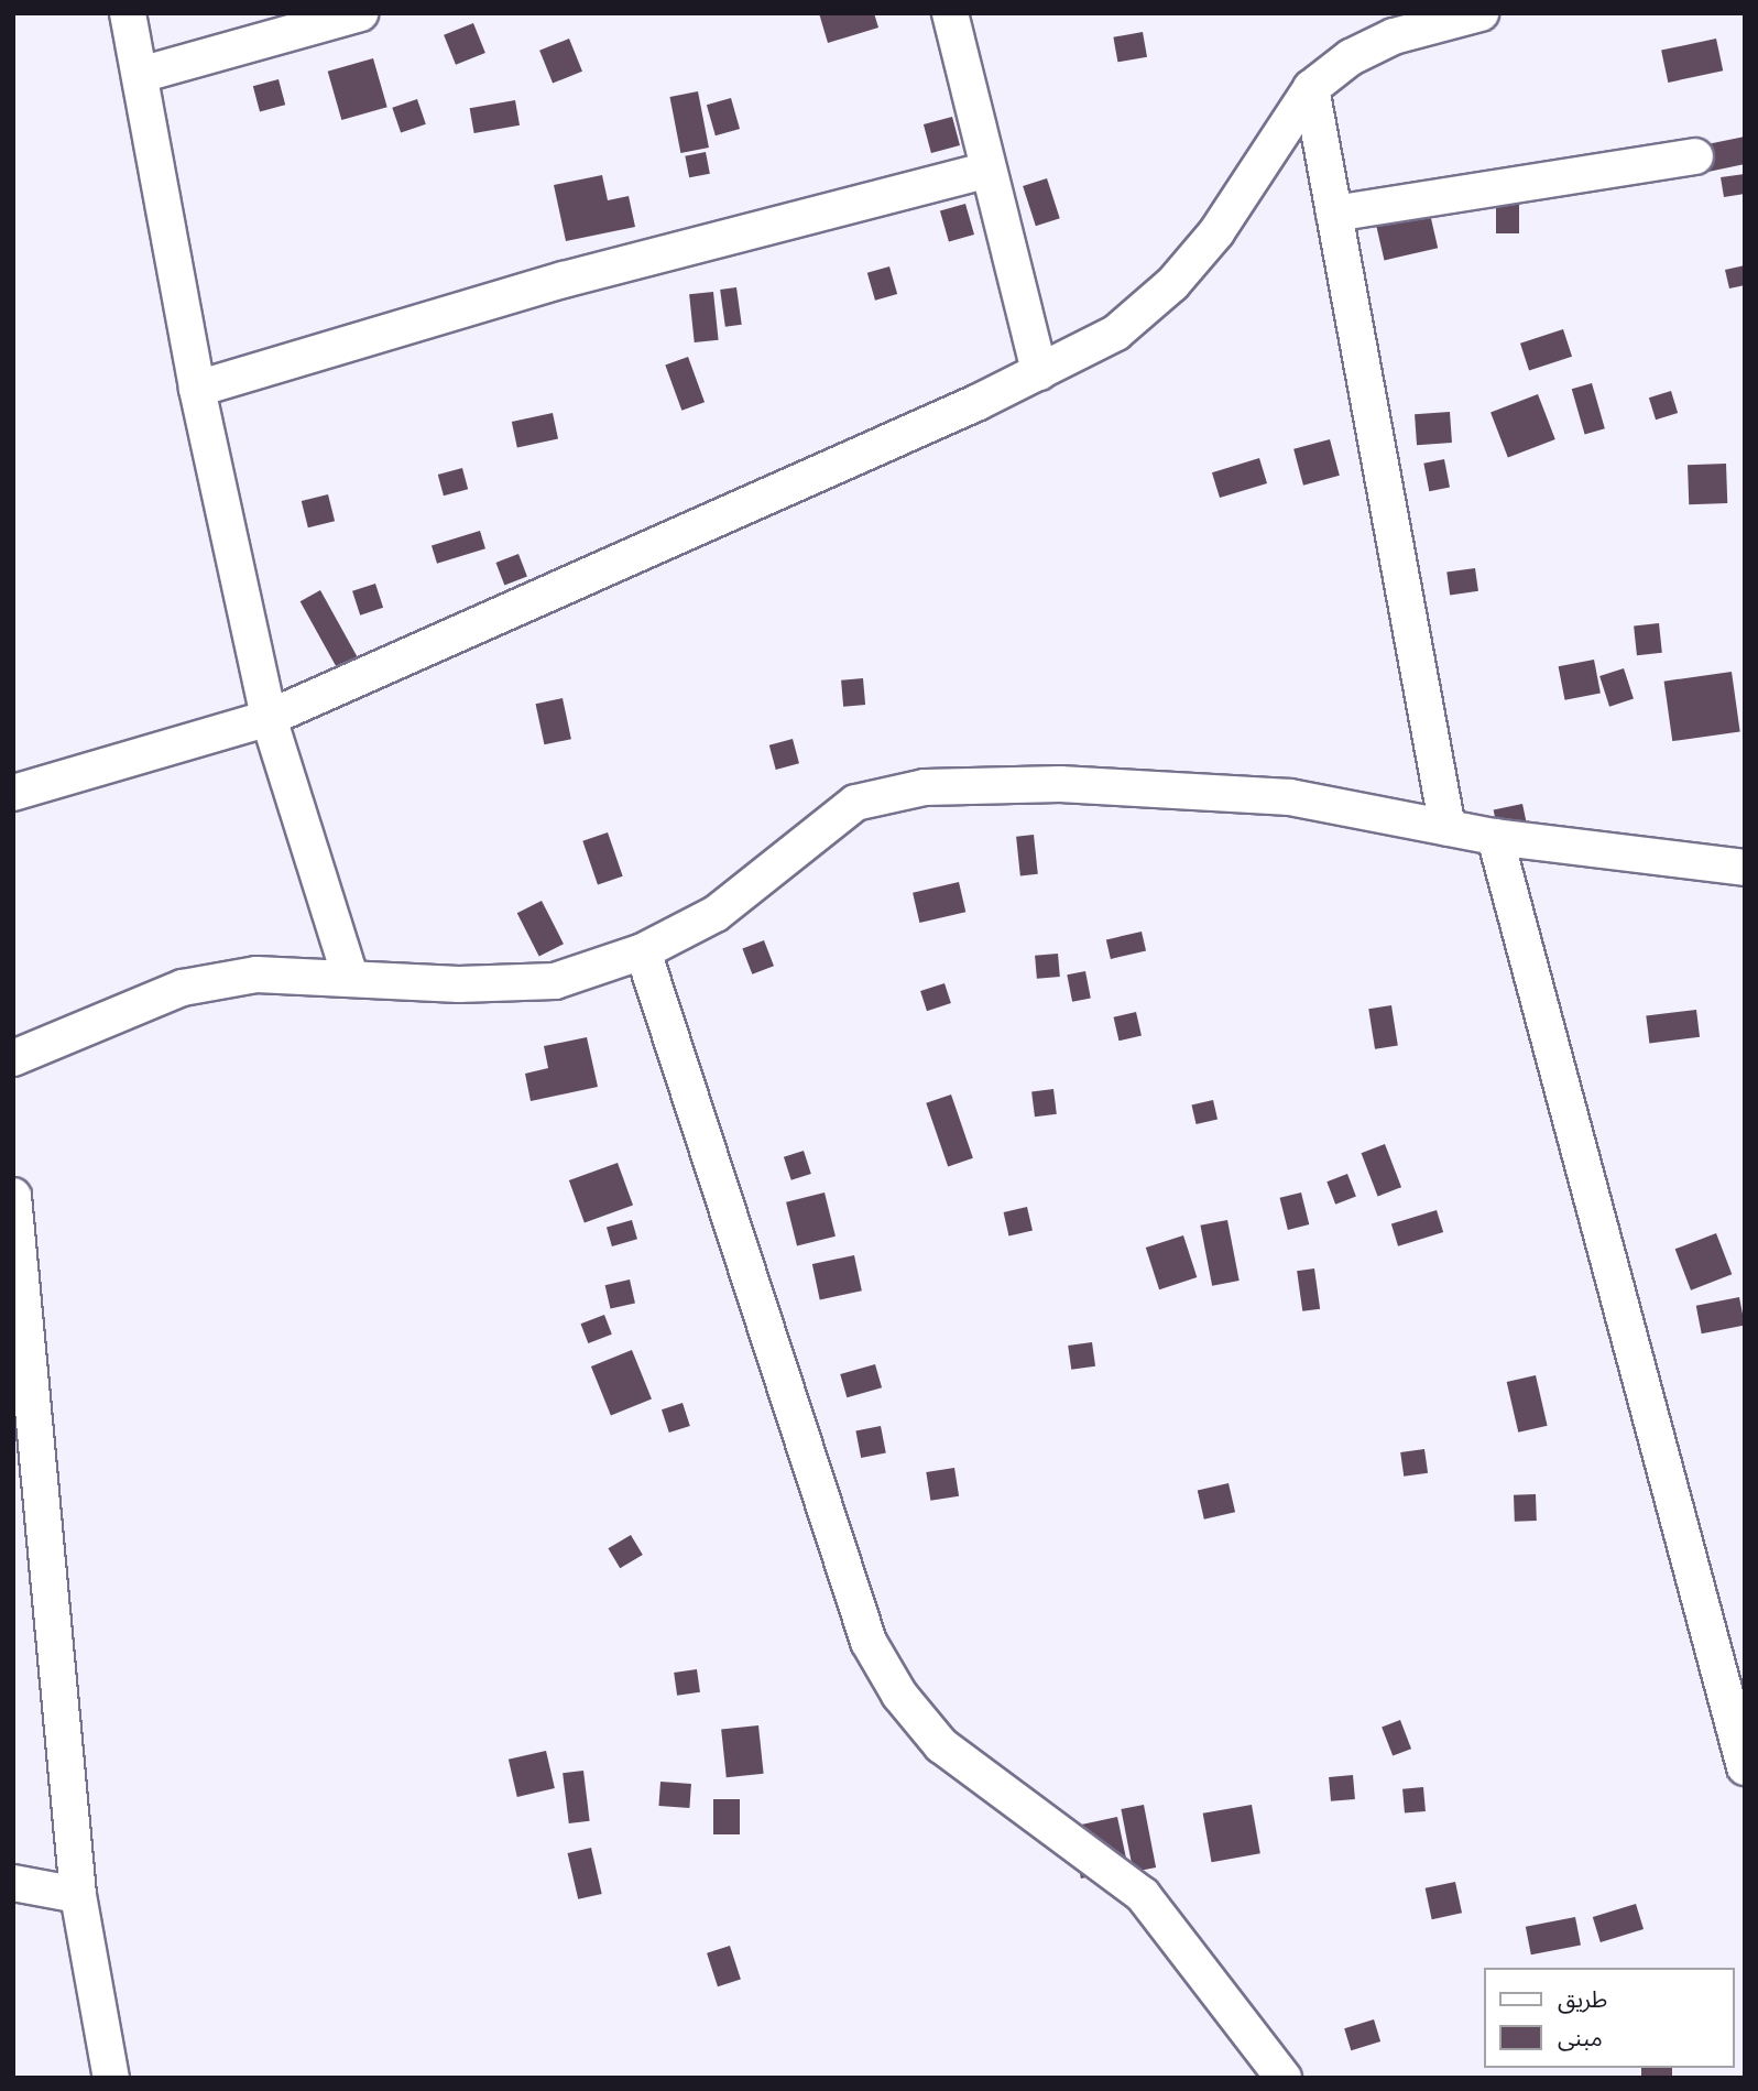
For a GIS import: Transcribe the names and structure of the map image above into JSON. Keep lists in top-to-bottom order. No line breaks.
{"legend":["طريق","مبنى"]}
